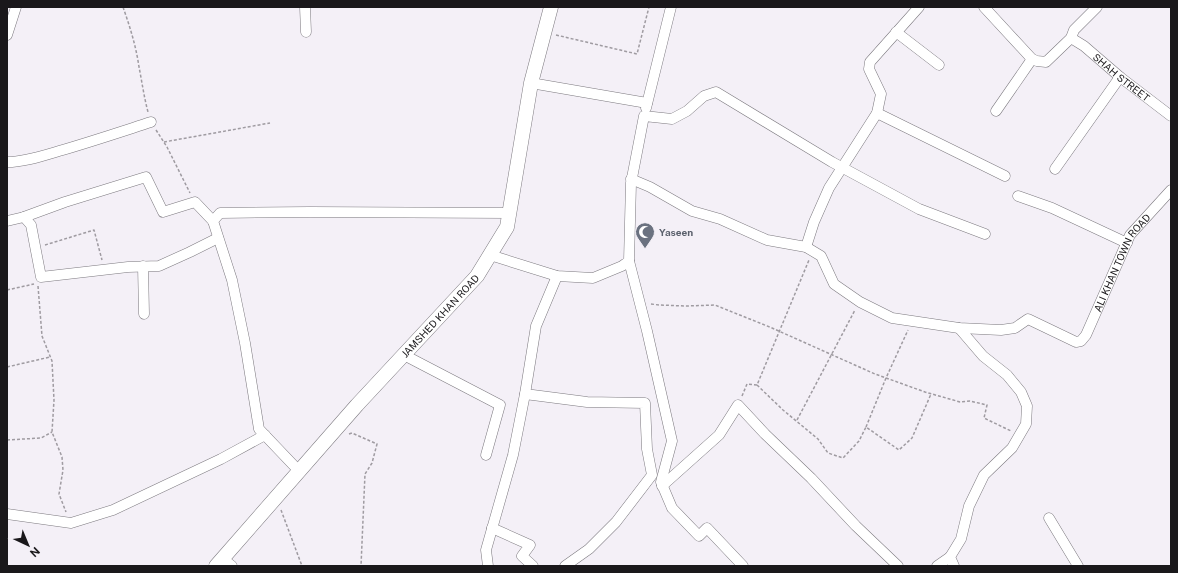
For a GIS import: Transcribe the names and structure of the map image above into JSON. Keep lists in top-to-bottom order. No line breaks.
{"streets":{"street":["SHAH STREET","ALI KHAN TOWN ROAD","JAMSHED KHAN ROAD"]},"places":{"mosque":["Yaseen"]},"north":"bottom right"}
